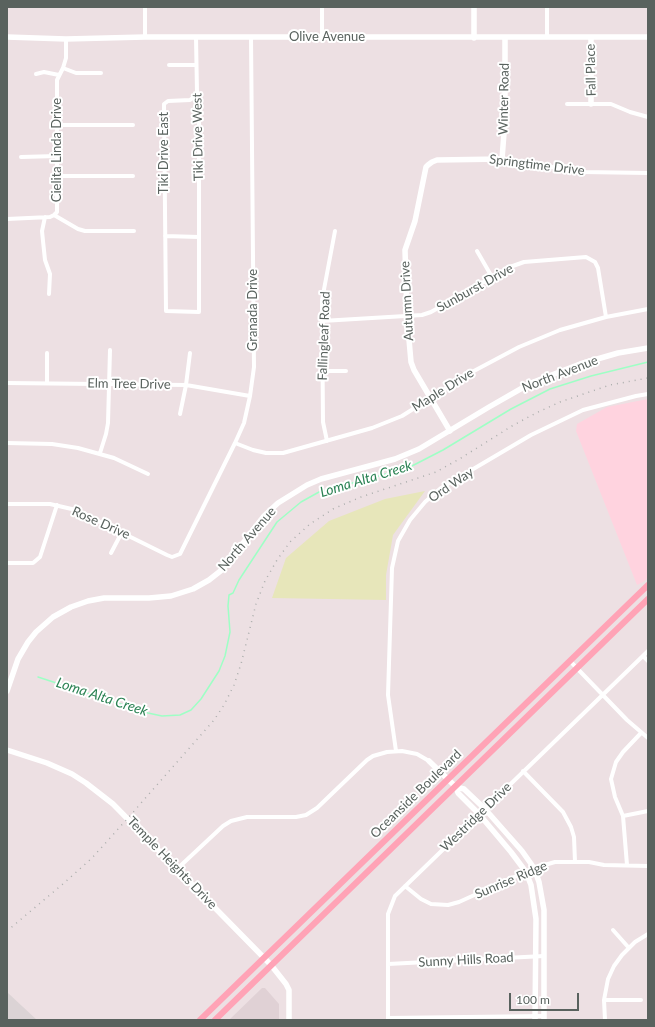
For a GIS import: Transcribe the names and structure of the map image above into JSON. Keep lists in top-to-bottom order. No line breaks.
{"streets":{"main road":["Oceanside Boulevard"],"street":["Olive Avenue","Fall Place","Winter Road","Tiki Drive West","Cielita Linda Drive","Tiki Drive East","Springtime Drive","Sunburst Drive","Autumn Drive","Granada Drive","Fallingleaf Road","North Avenue","Elm Tree Drive","Maple Drive","Ord Way","Rose Drive","Westridge Drive","Temple Heights Drive","Sunrise Ridge","Sunny Hills Road"]},"crossings":[["Olive Avenue","Fall Place"],["Olive Avenue","Winter Road"],["Olive Avenue","Tiki Drive West"],["Olive Avenue","Cielita Linda Drive"],["Olive Avenue","Granada Drive"],["Winter Road","Springtime Drive"],["Tiki Drive West","Tiki Drive East"],["Springtime Drive","Autumn Drive"],["Sunburst Drive","Autumn Drive"],["Sunburst Drive","Fallingleaf Road"],["Sunburst Drive","Maple Drive"],["Autumn Drive","North Avenue"],["Autumn Drive","Maple Drive"],["Granada Drive","Elm Tree Drive"],["Granada Drive","Maple Drive"],["Granada Drive","Rose Drive"],["Fallingleaf Road","Maple Drive"],["Oceanside Boulevard","Temple Heights Drive"],["Westridge Drive","Sunrise Ridge"],["Westridge Drive","Sunny Hills Road"]],"water":["Loma Alta Creek"],"scale_bar":"100 m"}
